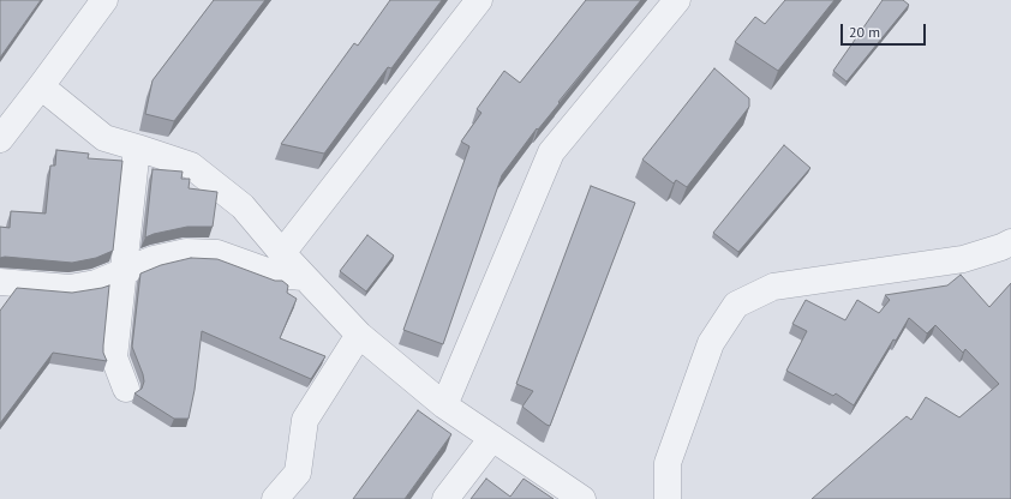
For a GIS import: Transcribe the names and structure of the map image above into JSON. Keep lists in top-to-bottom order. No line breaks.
{"scale_bar":"20 m"}
